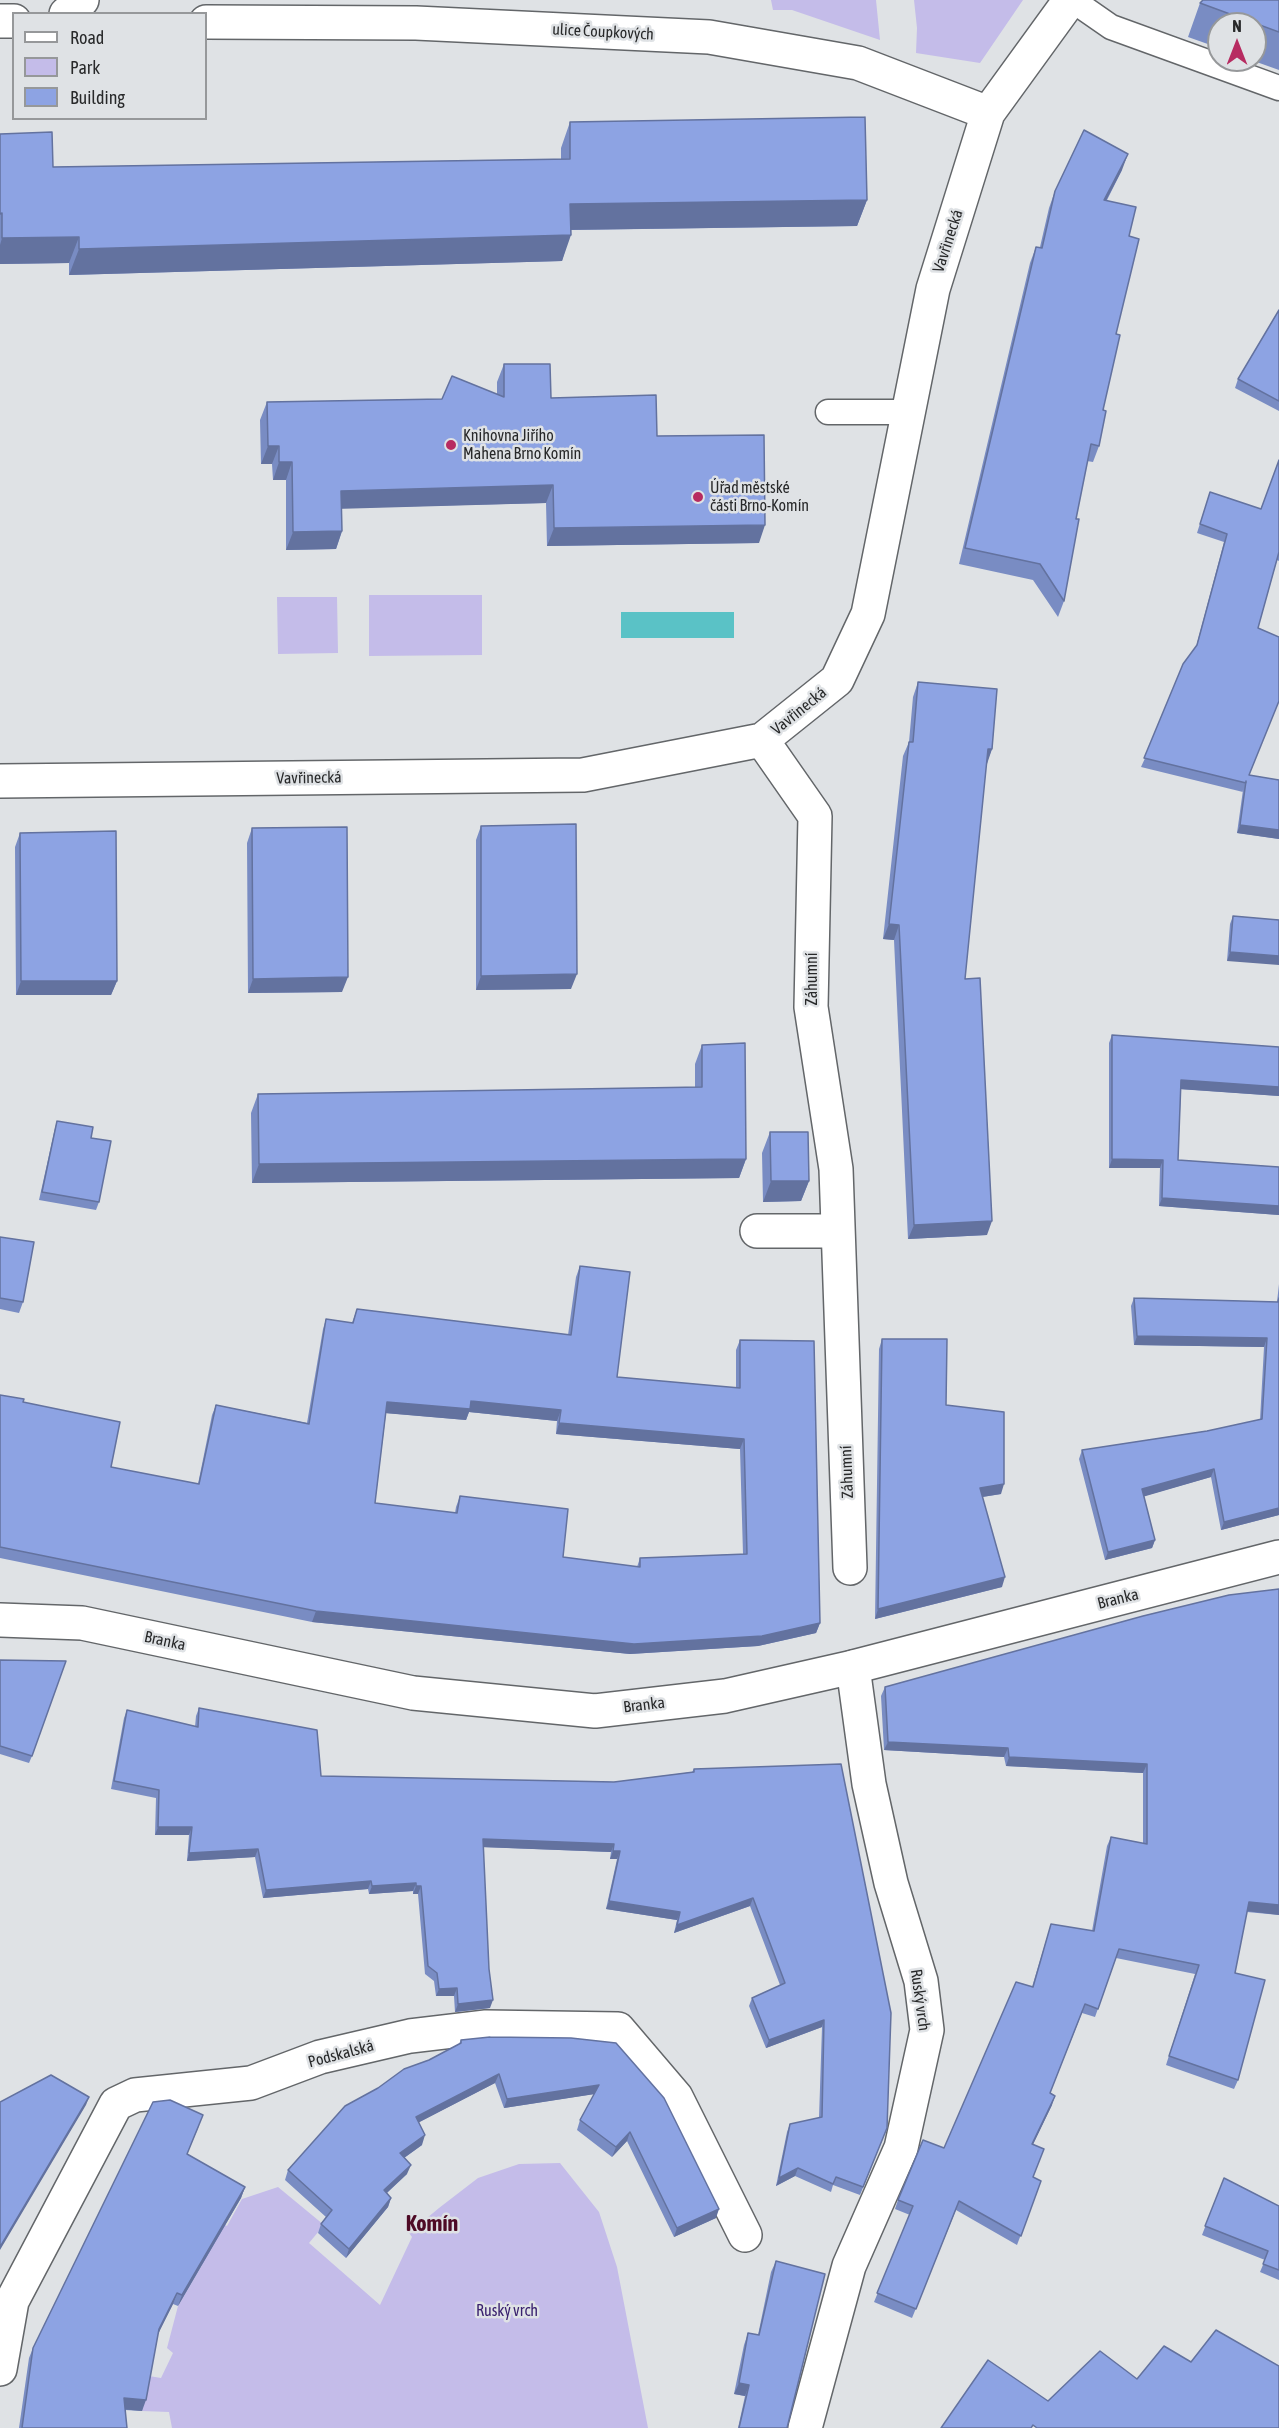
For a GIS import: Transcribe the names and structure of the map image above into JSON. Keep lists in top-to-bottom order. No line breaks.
{"streets":{"street":["ulice Čoupkových","Vavřinecká","Záhumní","Branka","Ruský vrch","Podskalská"]},"crossings":[["ulice Čoupkových","Vavřinecká"],["Vavřinecká","Záhumní"],["Branka","Ruský vrch"]],"districts":["Komín"],"parks":["Ruský vrch"],"places":["Knihovna Jiřího Mahena Brno Komín","Úřad městské části Brno-Komín"],"legend":["Road","Park","Building"],"north":"top"}
